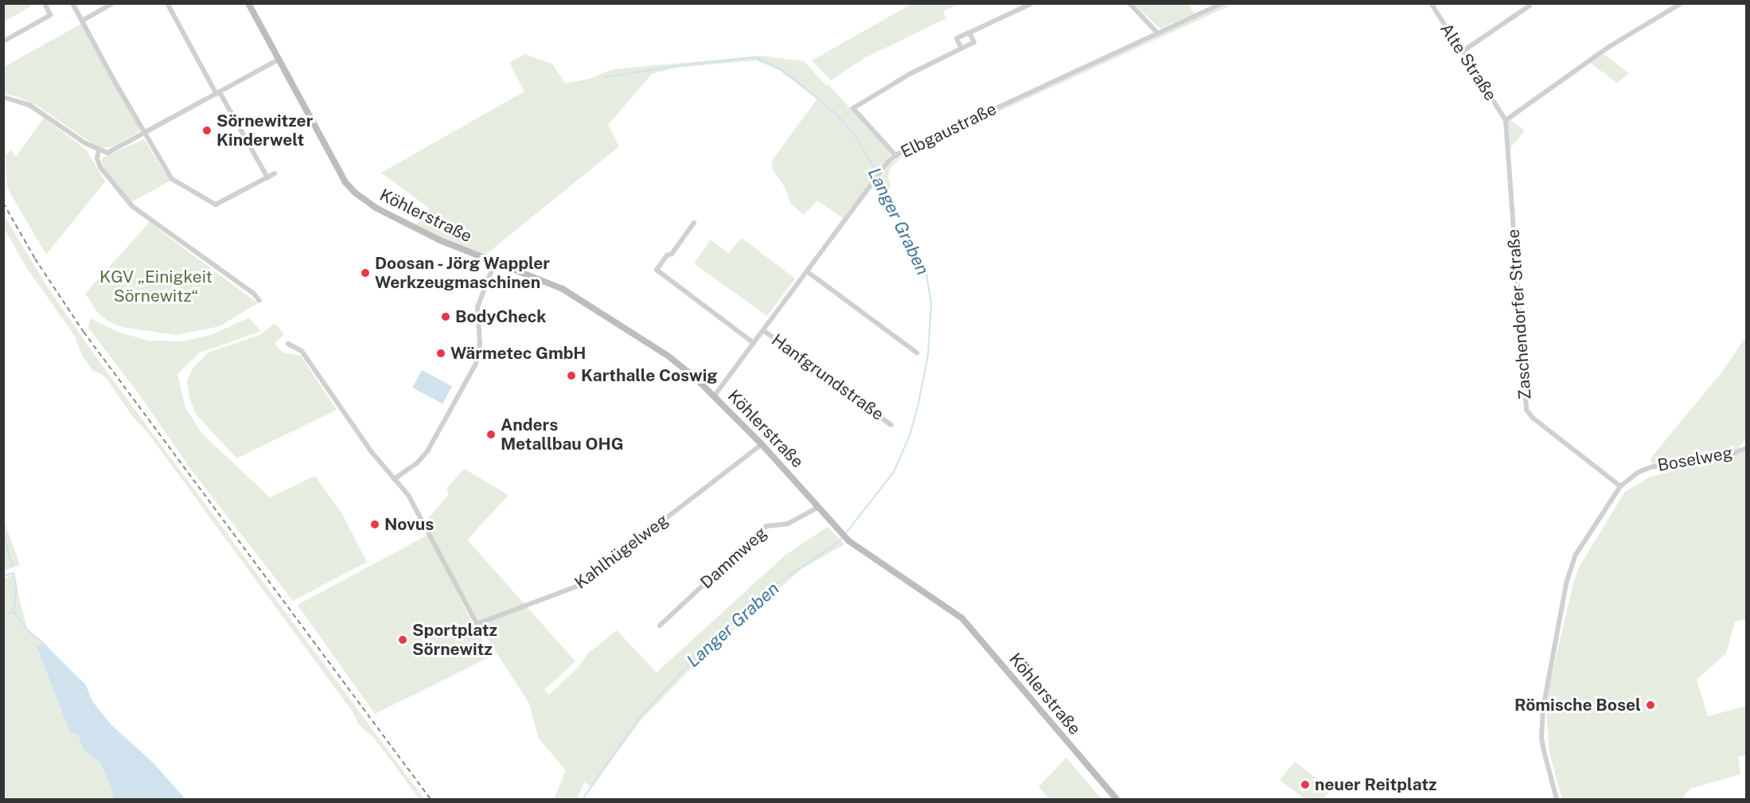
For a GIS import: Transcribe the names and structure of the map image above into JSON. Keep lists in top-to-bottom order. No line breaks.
{"streets":{"street":["Alte Straße","Elbgaustraße","Köhlerstraße","Zaschendorfer Straße","Hanfgrundstraße","Boselweg","Kahlhügelweg","Dammweg"]},"crossings":[["Alte Straße","Zaschendorfer Straße"],["Elbgaustraße","Köhlerstraße"],["Elbgaustraße","Hanfgrundstraße"],["Köhlerstraße","Kahlhügelweg"],["Köhlerstraße","Dammweg"],["Zaschendorfer Straße","Boselweg"]],"water":["Langer Graben"],"parks":["KGV „Einigkeit Sörnewitz“"],"places":["Sörnewitzer Kinderwelt","Doosan - Jörg Wappler Werkzeugmaschinen","BodyCheck","Wärmetec GmbH","Karthalle Coswig","Anders Metallbau OHG","Novus","Sportplatz Sörnewitz","Römische Bosel","neuer Reitplatz"]}
